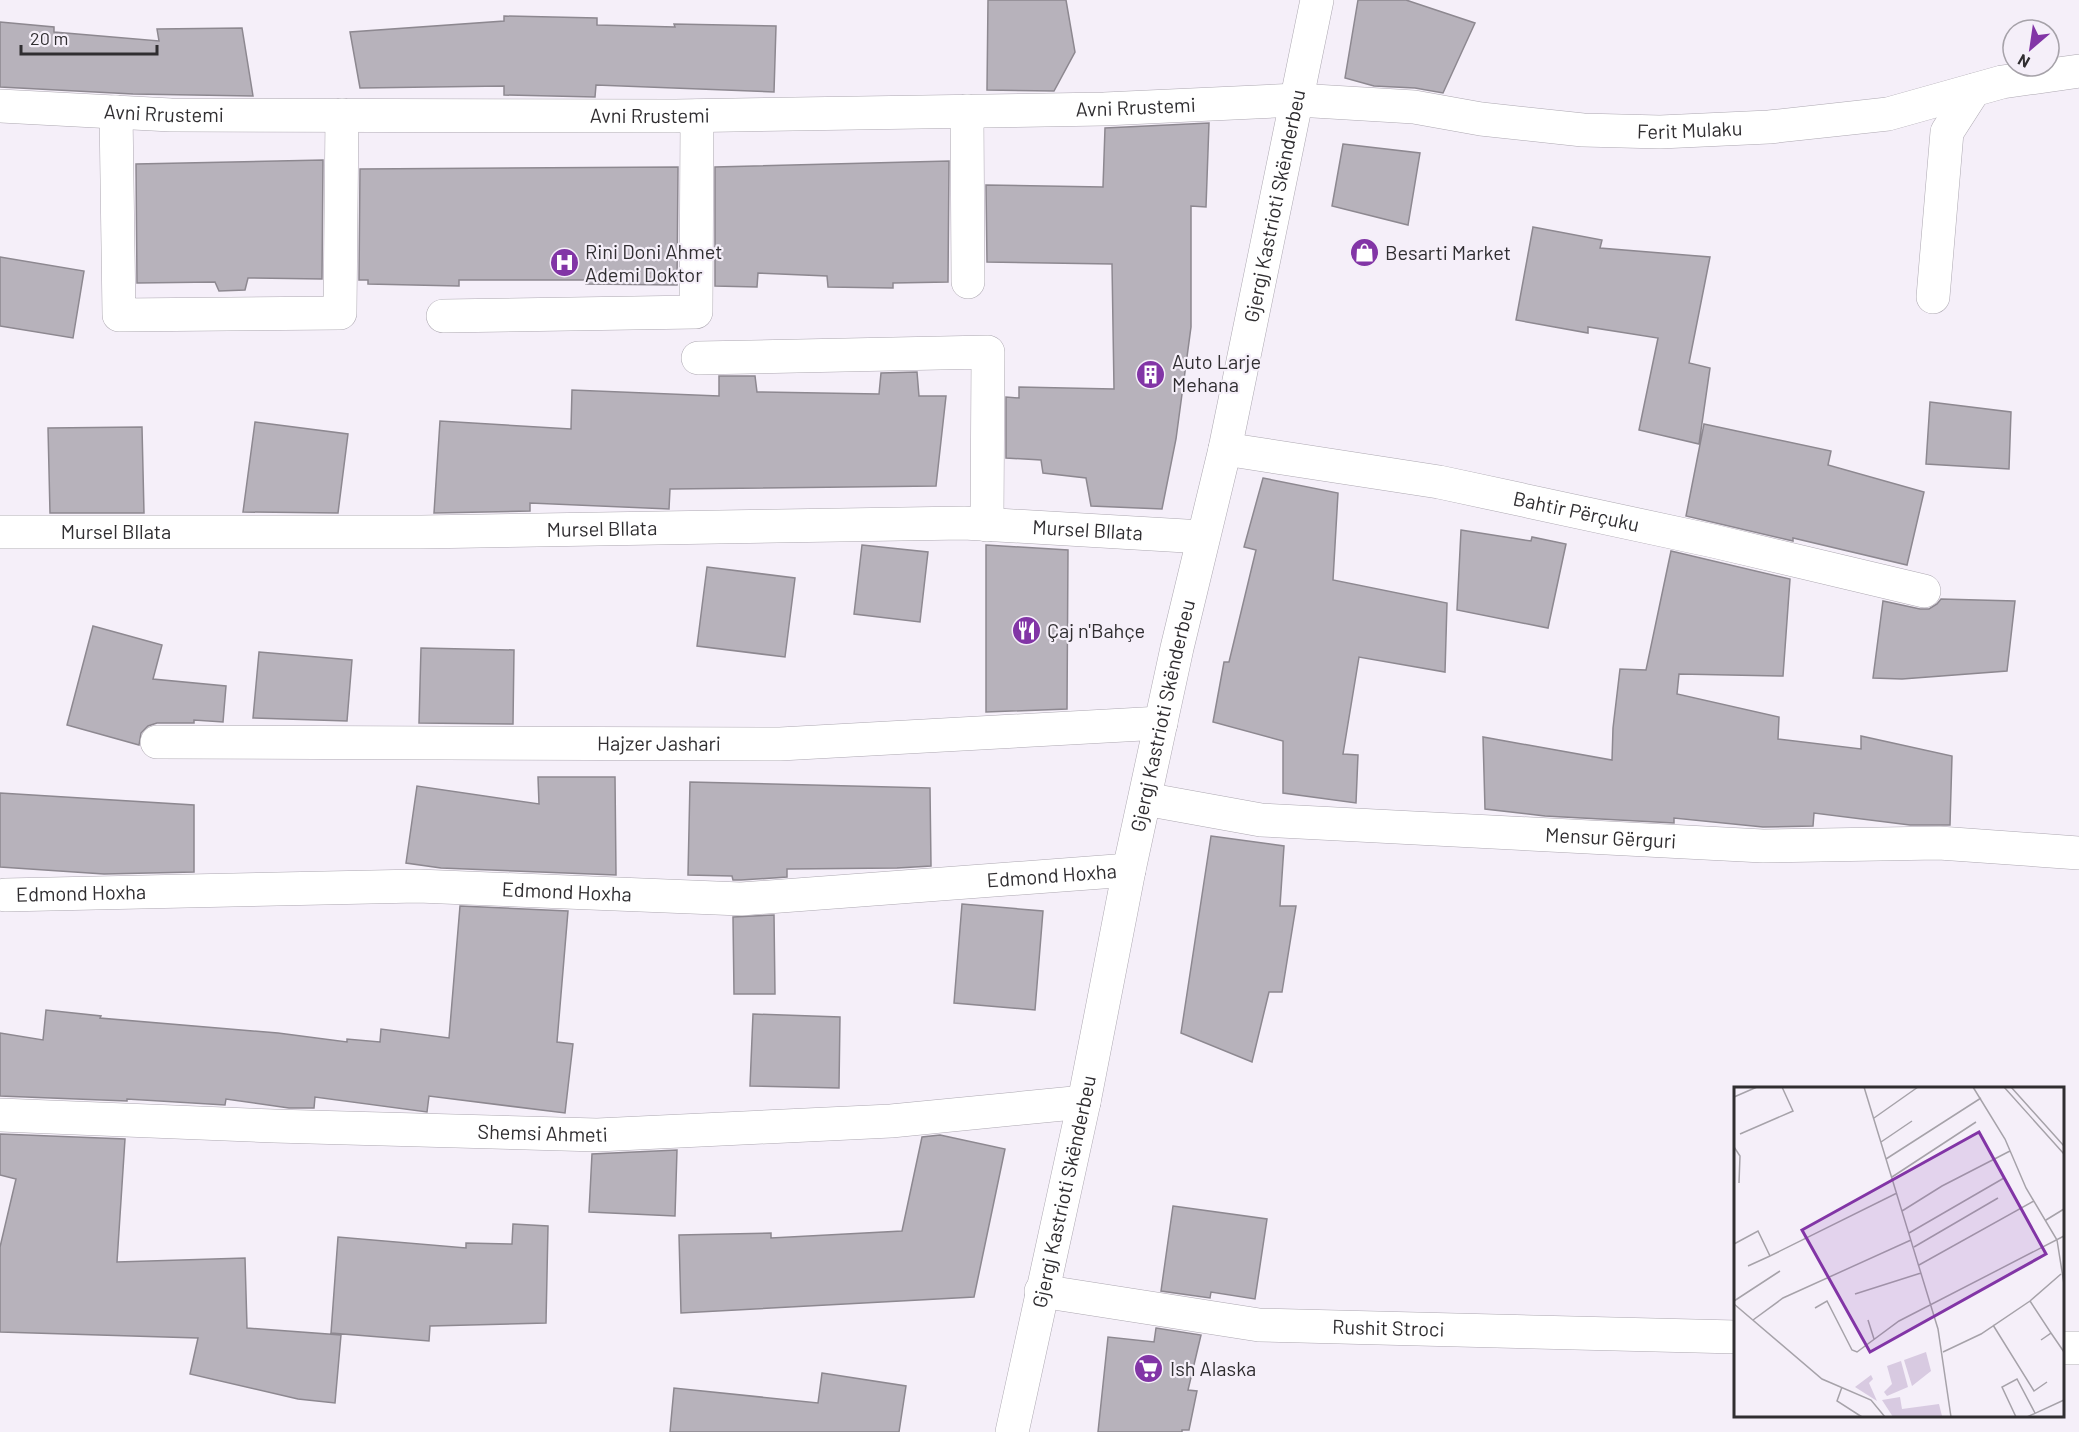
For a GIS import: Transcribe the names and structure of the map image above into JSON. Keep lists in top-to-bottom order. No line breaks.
{"streets":{"street":["Avni Rrustemi","Ferit Mulaku","Gjergj Kastrioti Skënderbeu","Bahtir Përçuku","Mursel Bllata","Hajzer Jashari","Mensur Gërguri","Edmond Hoxha","Shemsi Ahmeti","Rushit Stroci"]},"crossings":[["Avni Rrustemi","Ferit Mulaku"],["Avni Rrustemi","Gjergj Kastrioti Skënderbeu"],["Ferit Mulaku","Gjergj Kastrioti Skënderbeu"],["Gjergj Kastrioti Skënderbeu","Bahtir Përçuku"],["Gjergj Kastrioti Skënderbeu","Mursel Bllata"],["Gjergj Kastrioti Skënderbeu","Hajzer Jashari"],["Gjergj Kastrioti Skënderbeu","Mensur Gërguri"],["Gjergj Kastrioti Skënderbeu","Edmond Hoxha"],["Gjergj Kastrioti Skënderbeu","Shemsi Ahmeti"],["Gjergj Kastrioti Skënderbeu","Rushit Stroci"]],"places":{"shop":["Besarti Market"],"hospital":["Rini Doni Ahmet Ademi Doktor"],"building":["Auto Larje Mehana"],"restaurant":["Çaj n'Bahçe"],"supermarket":["Ish Alaska"]},"scale_bar":"20 m","north":"bottom left"}
